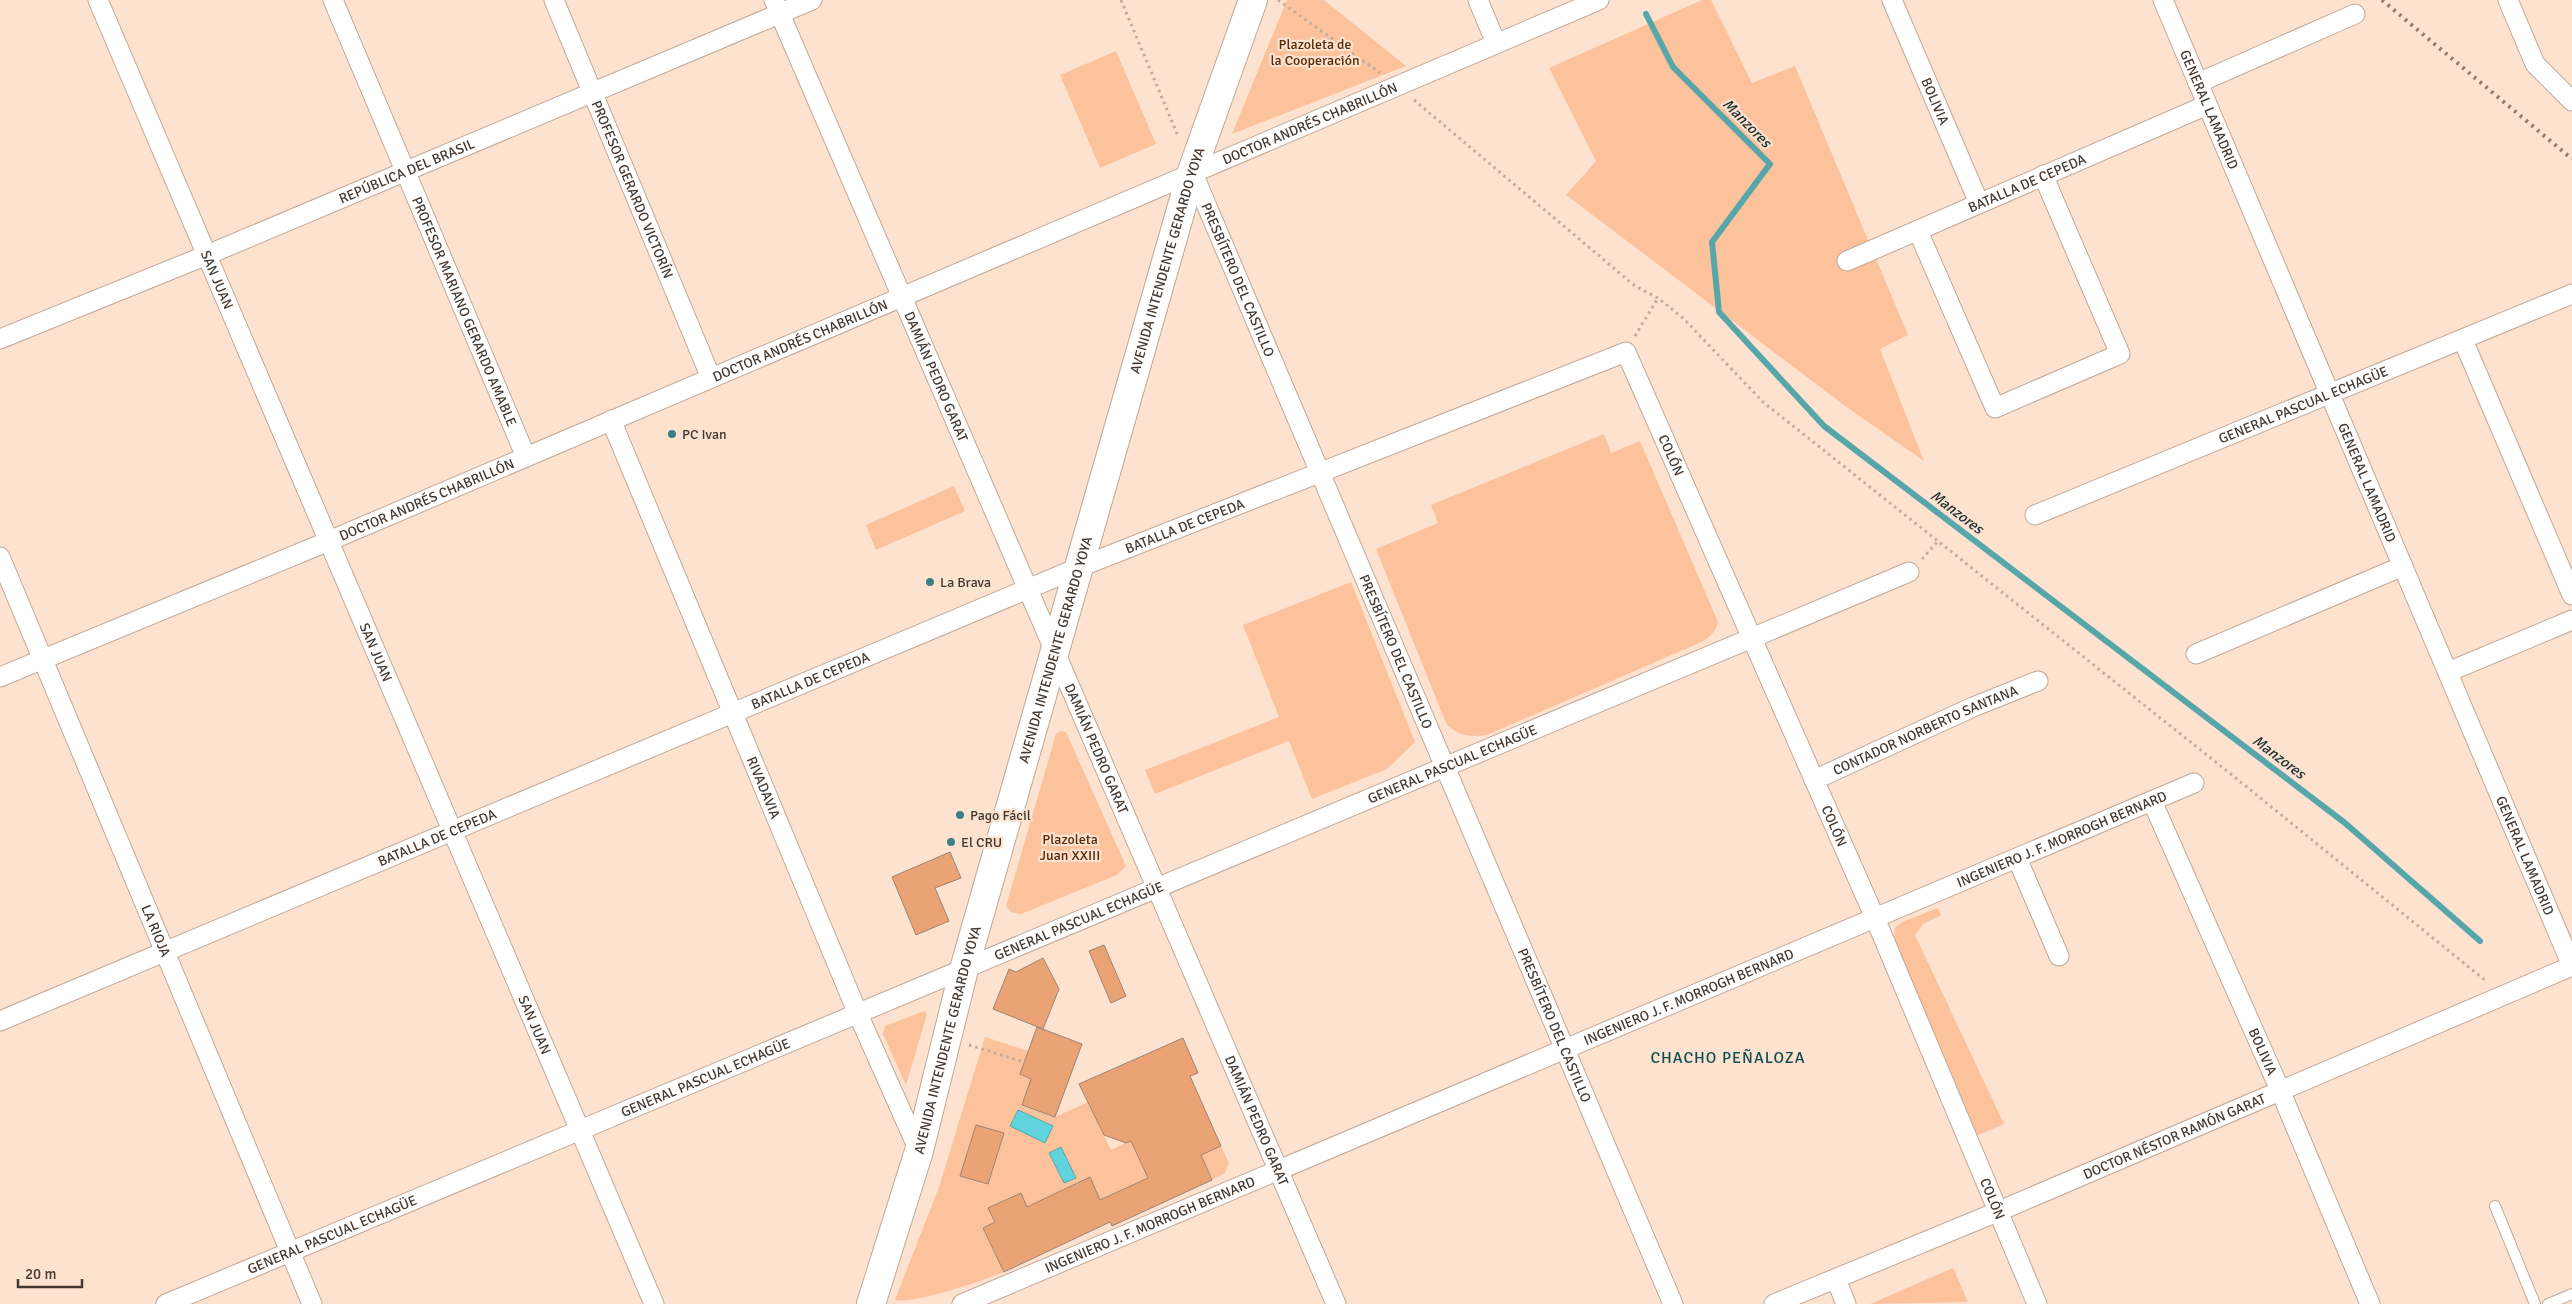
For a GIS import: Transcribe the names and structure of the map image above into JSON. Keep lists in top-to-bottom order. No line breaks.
{"streets":{"main road":["AVENIDA INTENDENTE GERARDO YOYA"],"street":["BOLIVIA","GENERAL LAMADRID","DOCTOR ANDRÉS CHABRILLÓN","REPÚBLICA DEL BRASIL","BATALLA DE CEPEDA","PROFESOR GERARDO VICTORÍN","SAN JUAN","PRESBÍTERO DEL CASTILLO","PROFESOR MARIANO GERARDO AMABLE","DAMIÁN PEDRO GARAT","GENERAL PASCUAL ECHAGÜE","COLÓN","CONTADOR NORBERTO SANTANA","RIVADAVIA","INGENIERO J. F. MORROGH BERNARD","LA RIOJA","DOCTOR NÉSTOR RAMÓN GARAT"]},"crossings":[["BOLIVIA","BATALLA DE CEPEDA"],["BOLIVIA","INGENIERO J. F. MORROGH BERNARD"],["BOLIVIA","DOCTOR NÉSTOR RAMÓN GARAT"],["GENERAL LAMADRID","BATALLA DE CEPEDA"],["GENERAL LAMADRID","GENERAL PASCUAL ECHAGÜE"],["GENERAL LAMADRID","DOCTOR NÉSTOR RAMÓN GARAT"],["DOCTOR ANDRÉS CHABRILLÓN","PROFESOR GERARDO VICTORÍN"],["DOCTOR ANDRÉS CHABRILLÓN","AVENIDA INTENDENTE GERARDO YOYA"],["DOCTOR ANDRÉS CHABRILLÓN","SAN JUAN"],["DOCTOR ANDRÉS CHABRILLÓN","PRESBÍTERO DEL CASTILLO"],["DOCTOR ANDRÉS CHABRILLÓN","PROFESOR MARIANO GERARDO AMABLE"],["DOCTOR ANDRÉS CHABRILLÓN","DAMIÁN PEDRO GARAT"],["DOCTOR ANDRÉS CHABRILLÓN","RIVADAVIA"],["DOCTOR ANDRÉS CHABRILLÓN","LA RIOJA"],["REPÚBLICA DEL BRASIL","PROFESOR GERARDO VICTORÍN"],["REPÚBLICA DEL BRASIL","SAN JUAN"],["REPÚBLICA DEL BRASIL","PROFESOR MARIANO GERARDO AMABLE"],["REPÚBLICA DEL BRASIL","DAMIÁN PEDRO GARAT"],["BATALLA DE CEPEDA","AVENIDA INTENDENTE GERARDO YOYA"],["BATALLA DE CEPEDA","SAN JUAN"],["BATALLA DE CEPEDA","PRESBÍTERO DEL CASTILLO"],["BATALLA DE CEPEDA","DAMIÁN PEDRO GARAT"],["BATALLA DE CEPEDA","COLÓN"],["BATALLA DE CEPEDA","RIVADAVIA"],["BATALLA DE CEPEDA","LA RIOJA"],["AVENIDA INTENDENTE GERARDO YOYA","PRESBÍTERO DEL CASTILLO"],["AVENIDA INTENDENTE GERARDO YOYA","DAMIÁN PEDRO GARAT"],["AVENIDA INTENDENTE GERARDO YOYA","GENERAL PASCUAL ECHAGÜE"],["AVENIDA INTENDENTE GERARDO YOYA","RIVADAVIA"],["SAN JUAN","GENERAL PASCUAL ECHAGÜE"],["PRESBÍTERO DEL CASTILLO","GENERAL PASCUAL ECHAGÜE"],["PRESBÍTERO DEL CASTILLO","INGENIERO J. F. MORROGH BERNARD"],["DAMIÁN PEDRO GARAT","GENERAL PASCUAL ECHAGÜE"],["DAMIÁN PEDRO GARAT","INGENIERO J. F. MORROGH BERNARD"],["GENERAL PASCUAL ECHAGÜE","COLÓN"],["GENERAL PASCUAL ECHAGÜE","RIVADAVIA"],["GENERAL PASCUAL ECHAGÜE","LA RIOJA"],["COLÓN","CONTADOR NORBERTO SANTANA"],["COLÓN","INGENIERO J. F. MORROGH BERNARD"],["COLÓN","DOCTOR NÉSTOR RAMÓN GARAT"]],"districts":["CHACHO PEÑALOZA"],"water":["Manzores"],"parks":["Plazoleta de la Cooperación","Plazoleta Juan XXIII"],"places":["PC Ivan","La Brava","Pago Fácil","El CRU"],"scale_bar":"20 m"}
